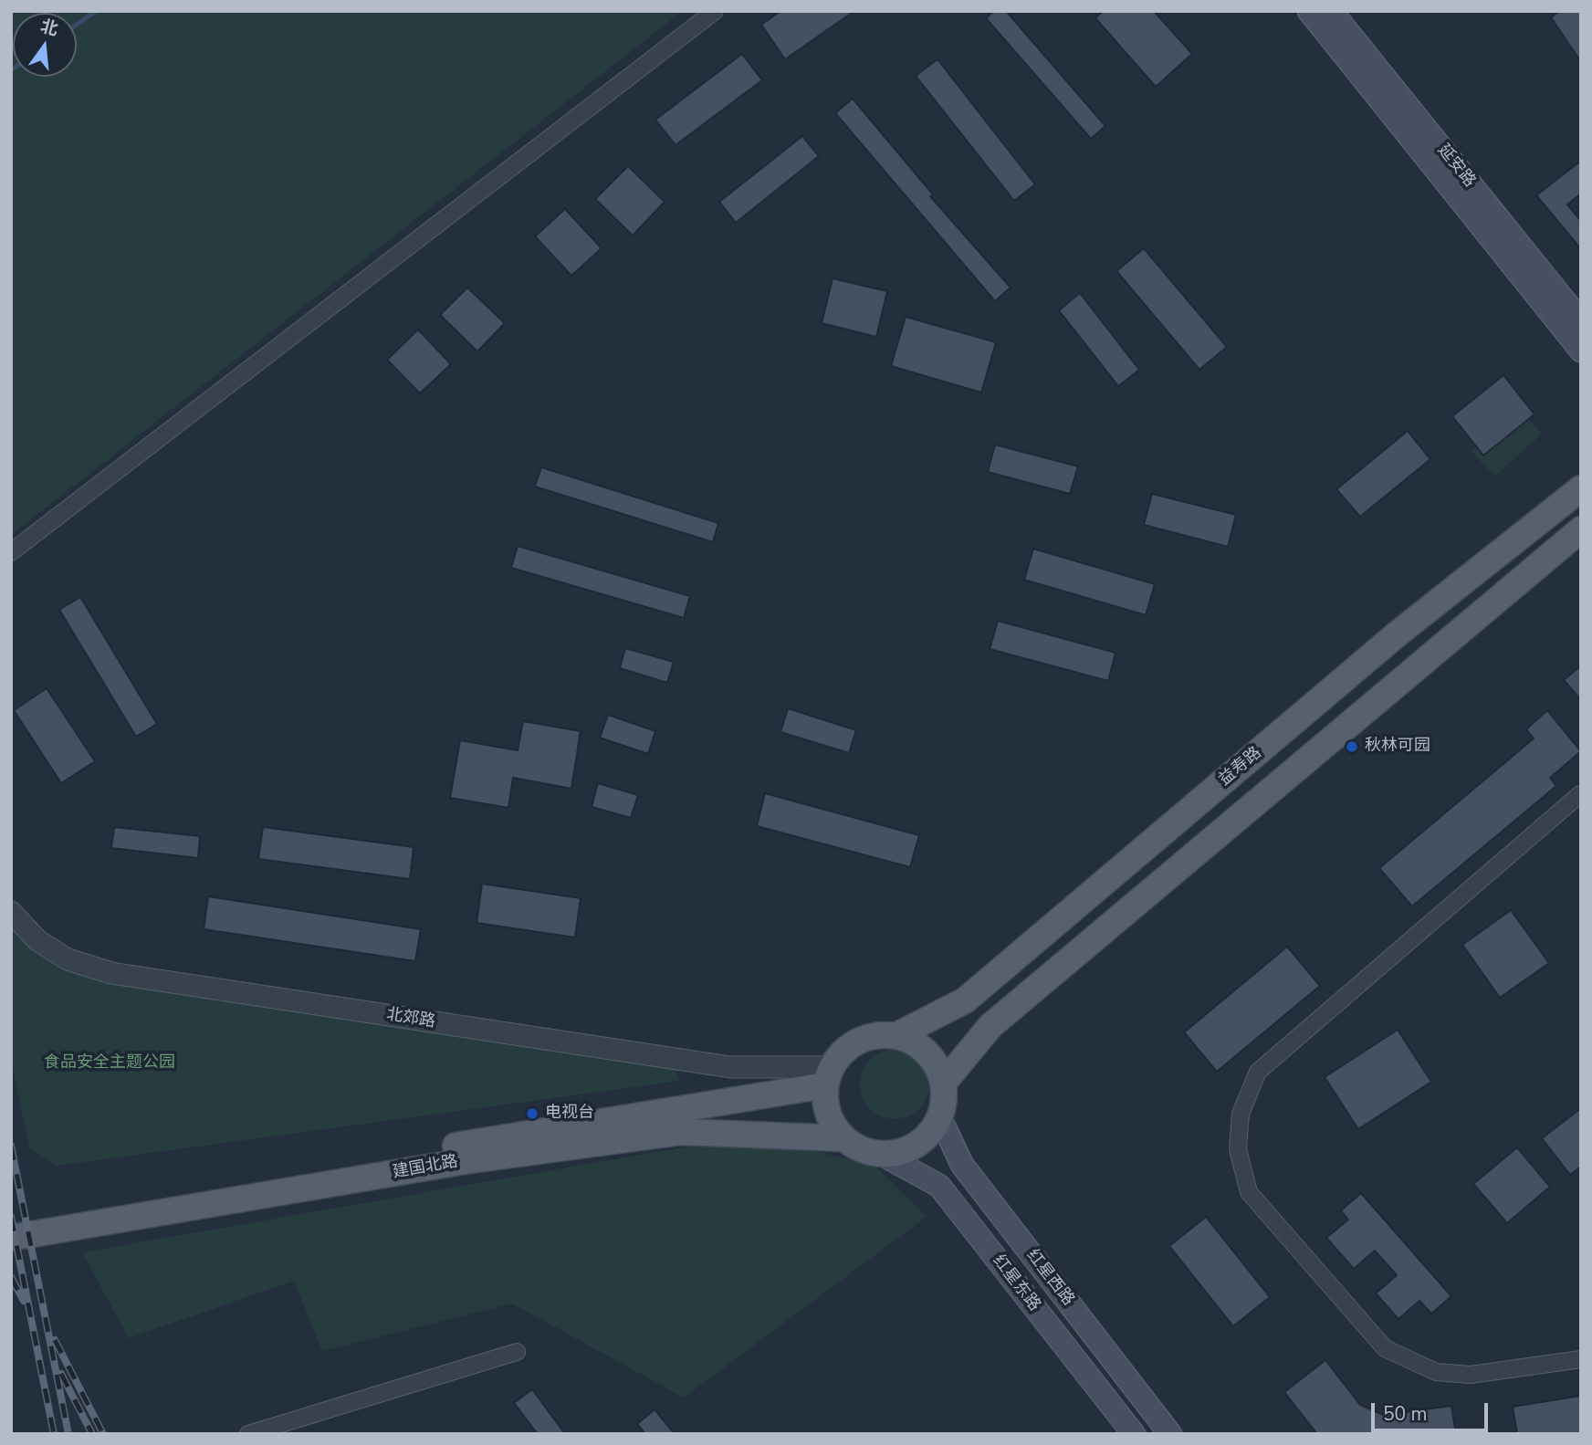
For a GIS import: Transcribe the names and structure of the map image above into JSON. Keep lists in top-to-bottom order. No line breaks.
{"streets":{"main road":["延安路","益寿路","建国北路","红星西路","红星东路"],"street":["北郊路"]},"crossings":[["益寿路","北郊路"],["益寿路","建国北路"],["益寿路","红星西路"],["益寿路","红星东路"],["北郊路","建国北路"],["北郊路","红星西路"],["北郊路","红星东路"],["建国北路","红星西路"],["建国北路","红星东路"],["红星西路","红星东路"]],"parks":["食品安全主题公园"],"places":["秋林可园","电视台"],"scale_bar":"50 m","north":"top"}
